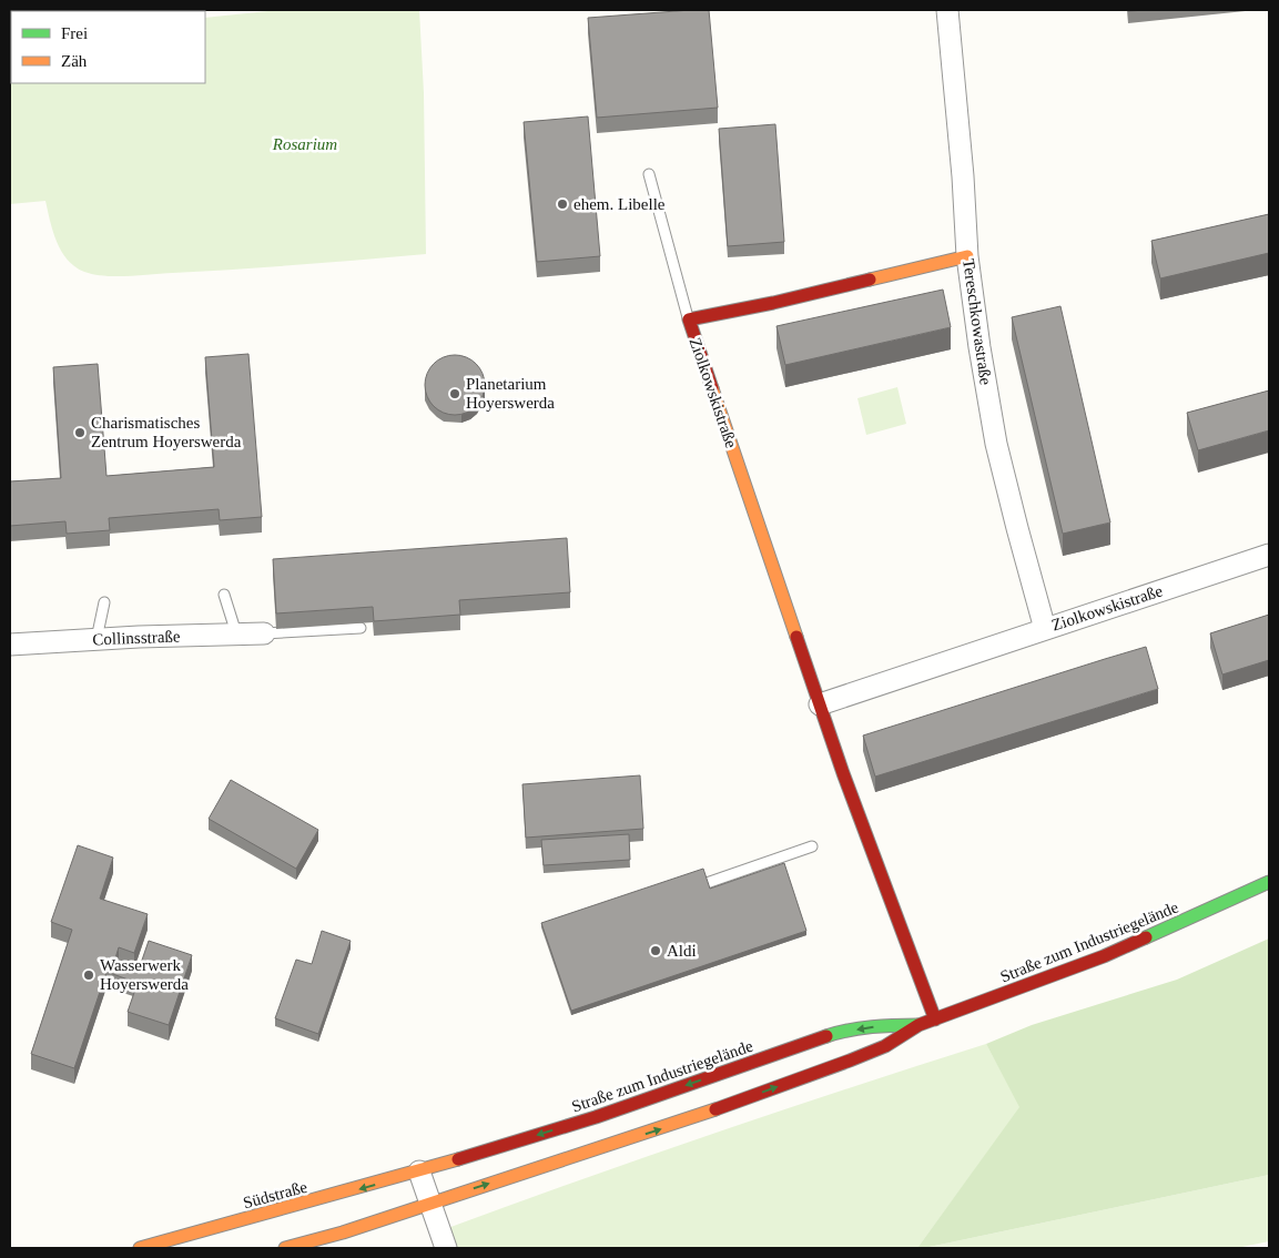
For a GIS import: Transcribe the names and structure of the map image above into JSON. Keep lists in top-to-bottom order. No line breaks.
{"streets":{"main road":["Ziolkowskistraße","Straße zum Industriegelände","Südstraße"],"street":["Tereschkowastraße","Collinsstraße"]},"crossings":[["Tereschkowastraße","Ziolkowskistraße"],["Ziolkowskistraße","Straße zum Industriegelände"],["Straße zum Industriegelände","Südstraße"]],"parks":["Rosarium"],"places":["ehem. Libelle","Planetarium Hoyerswerda","Charismatisches Zentrum Hoyerswerda","Aldi","Wasserwerk Hoyerswerda"],"legend":["Frei","Zäh"]}
